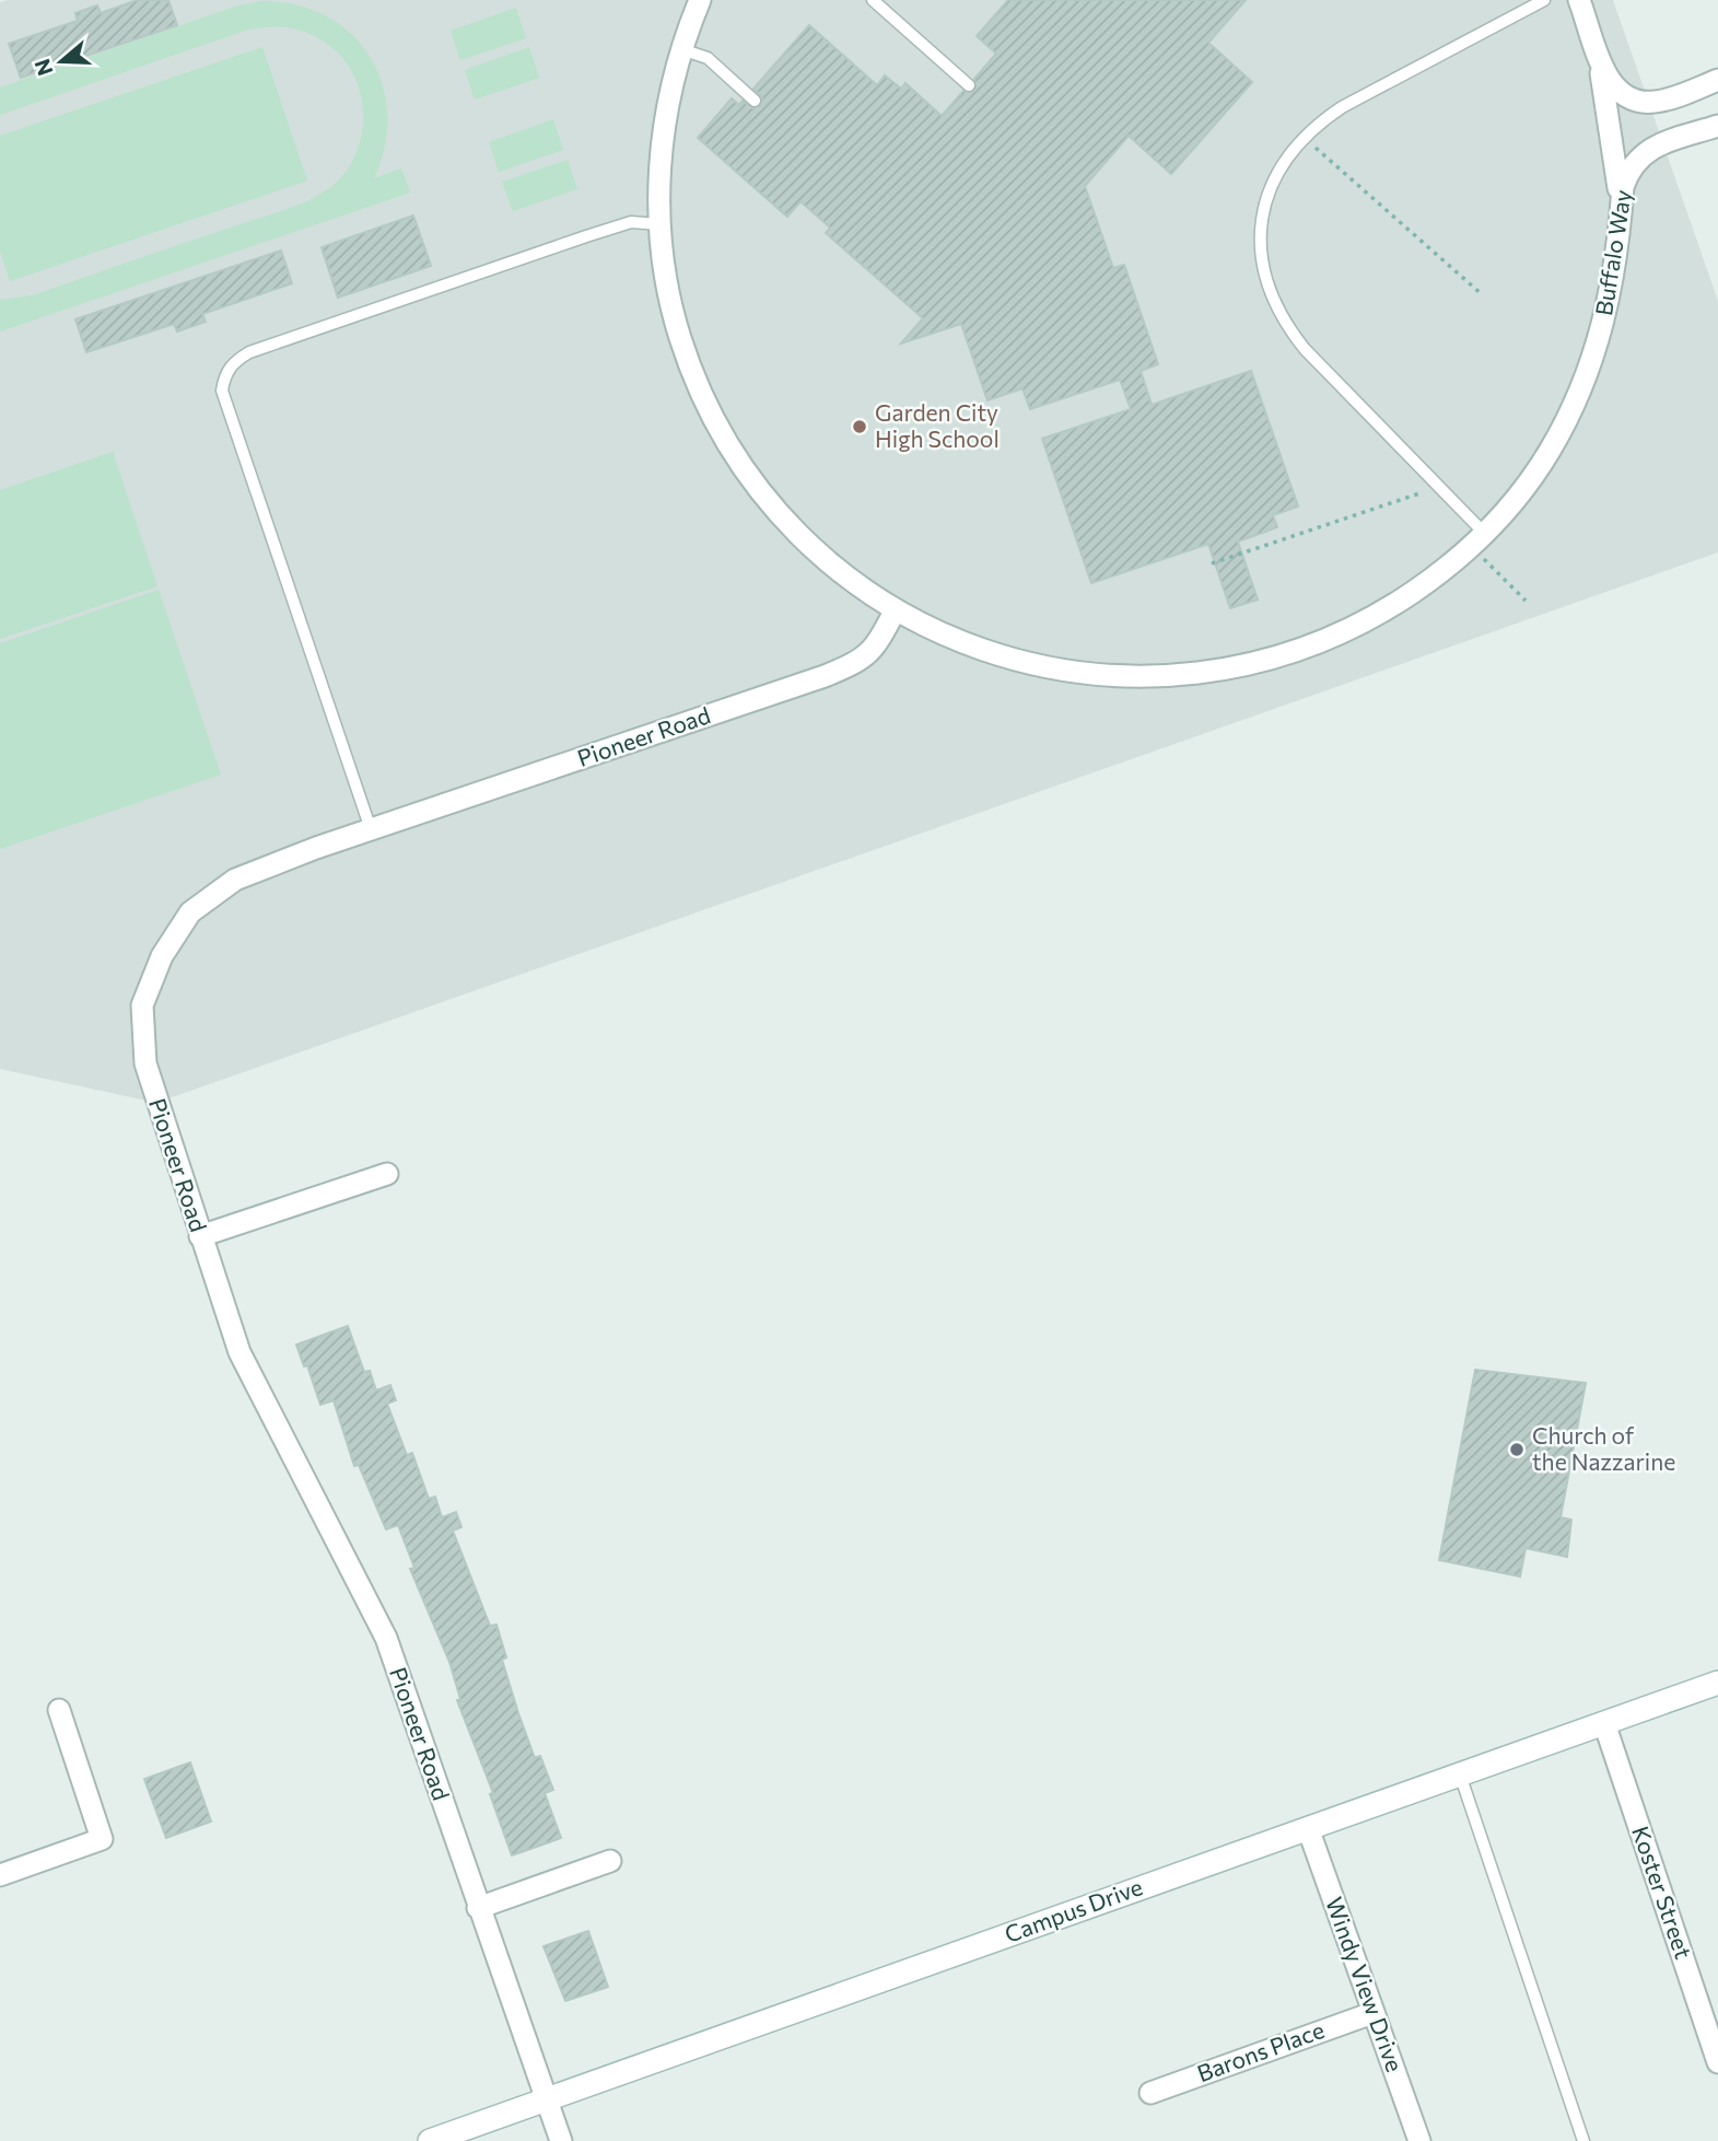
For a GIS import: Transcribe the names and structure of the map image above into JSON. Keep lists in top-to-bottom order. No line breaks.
{"streets":{"main road":["Campus Drive"],"street":["Buffalo Way","Pioneer Road","Koster Street","Windy View Drive","Barons Place"]},"crossings":[["Buffalo Way","Pioneer Road"],["Pioneer Road","Campus Drive"],["Koster Street","Campus Drive"],["Campus Drive","Windy View Drive"],["Windy View Drive","Barons Place"]],"places":["Garden City High School","Church of the Nazzarine"],"north":"left"}
